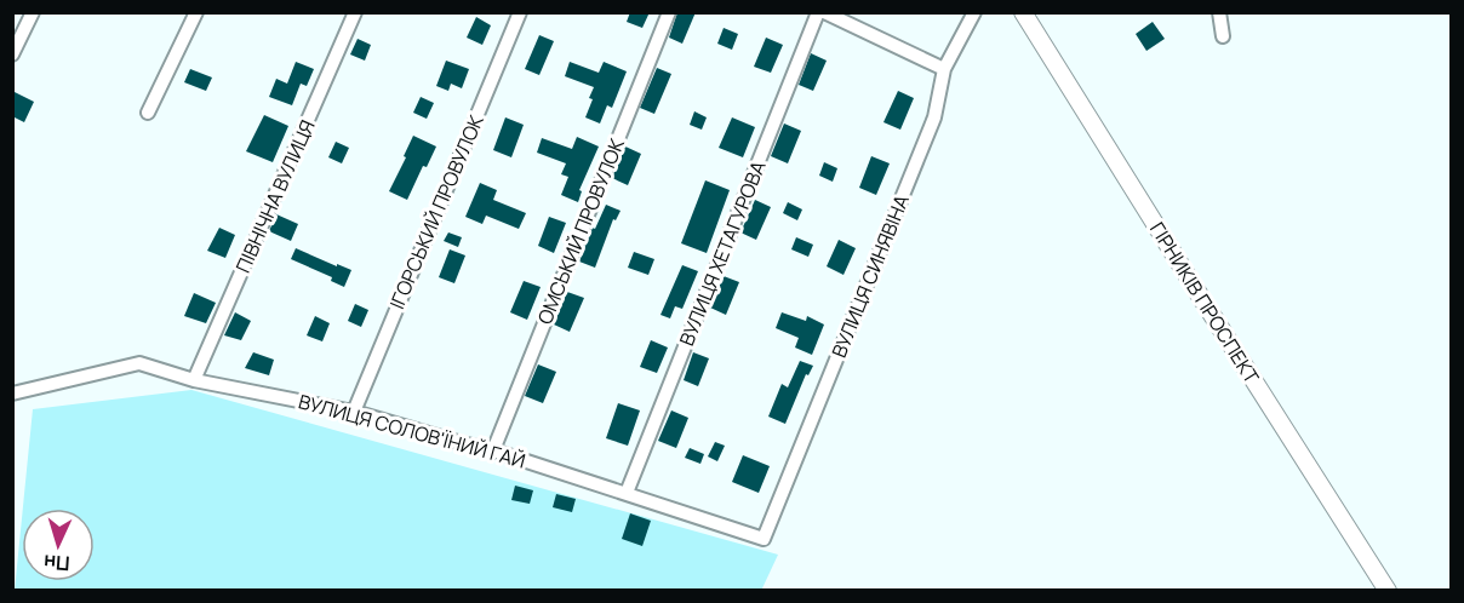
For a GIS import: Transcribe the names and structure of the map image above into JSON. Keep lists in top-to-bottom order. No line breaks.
{"streets":{"main road":["ГІРНИКІВ ПРОСПЕКТ"],"street":["ПІВНІЧНА ВУЛИЦЯ","ІГОРСЬКИЙ ПРОВУЛОК","ОМСЬКИЙ ПРОВУЛОК","ВУЛИЦЯ ХЕТАГУРОВА","ВУЛИЦЯ СИНЯВІНА","ВУЛИЦЯ СОЛОВ'ЇНИЙ ГАЙ"]},"crossings":[["ПІВНІЧНА ВУЛИЦЯ","ВУЛИЦЯ СОЛОВ'ЇНИЙ ГАЙ"],["ІГОРСЬКИЙ ПРОВУЛОК","ВУЛИЦЯ СОЛОВ'ЇНИЙ ГАЙ"],["ОМСЬКИЙ ПРОВУЛОК","ВУЛИЦЯ СОЛОВ'ЇНИЙ ГАЙ"],["ВУЛИЦЯ ХЕТАГУРОВА","ВУЛИЦЯ СОЛОВ'ЇНИЙ ГАЙ"],["ВУЛИЦЯ СИНЯВІНА","ВУЛИЦЯ СОЛОВ'ЇНИЙ ГАЙ"]],"north":"bottom"}
